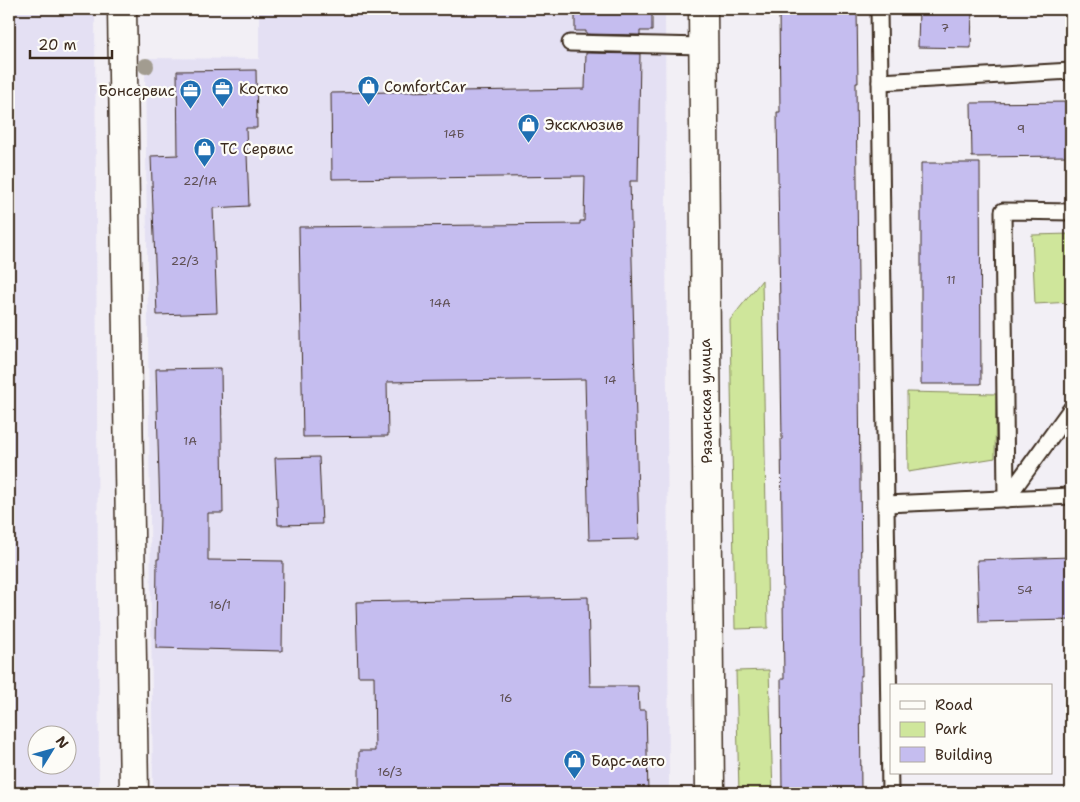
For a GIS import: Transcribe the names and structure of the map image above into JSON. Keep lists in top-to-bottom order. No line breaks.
{"streets":{"street":["Рязанская улица"]},"places":{"shop":["ComfortCar","Эксклюзив","ТС Сервис","Барс-авто"],"office":["Костко","Бонсервис"]},"house_numbers":["7","9","14Б","22/1А","22/3","11","14А","14","1А","54","16/1","16","16/3"],"legend":["Road","Park","Building"],"scale_bar":"20 m","north":"top right"}
